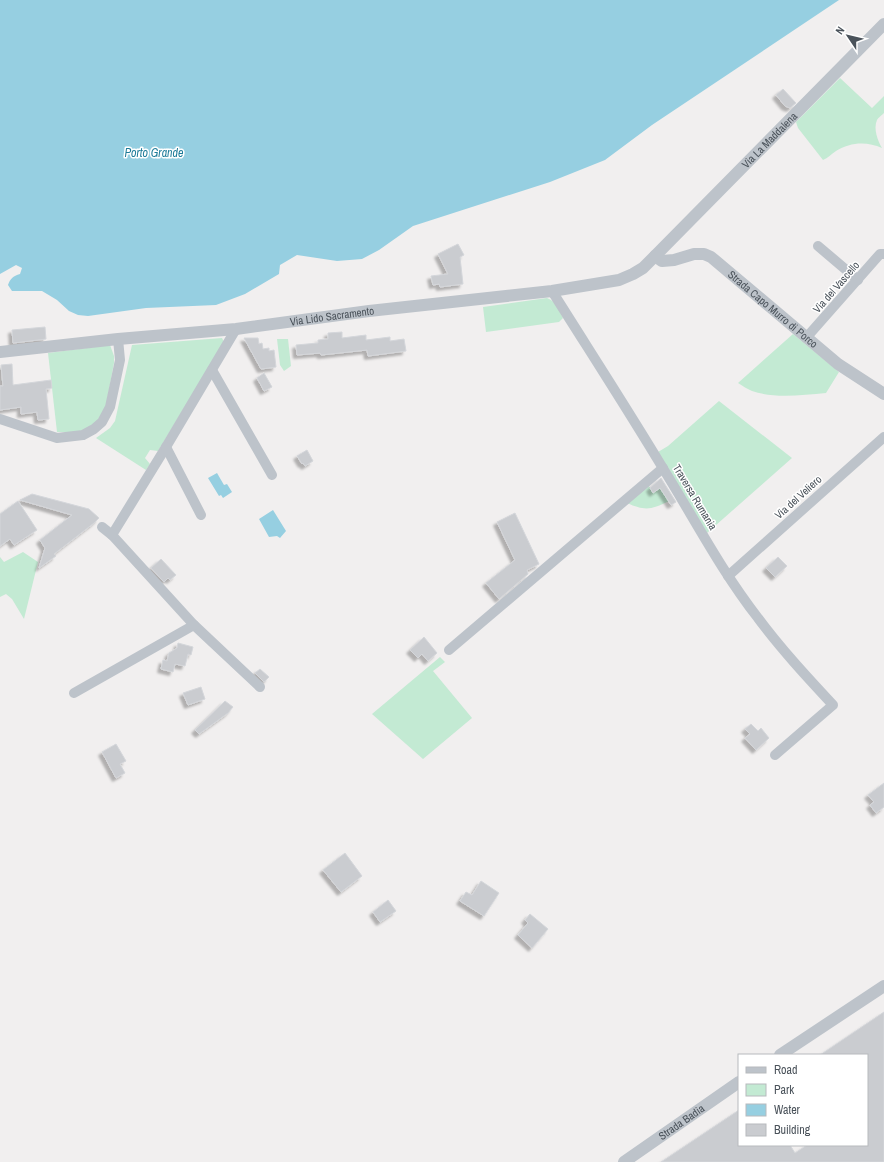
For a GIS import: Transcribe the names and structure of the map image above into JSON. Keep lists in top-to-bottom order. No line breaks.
{"streets":{"street":["Via La Maddalena","Via del Vascello","Strada Capo Murro di Porco","Via Lido Sacramento","Traversa Rumania","Via del Veliero","Strada Badia"]},"crossings":[["Via La Maddalena","Strada Capo Murro di Porco"],["Via La Maddalena","Via Lido Sacramento"],["Via del Vascello","Strada Capo Murro di Porco"],["Strada Capo Murro di Porco","Via Lido Sacramento"],["Via Lido Sacramento","Traversa Rumania"],["Traversa Rumania","Via del Veliero"]],"water":["Porto Grande"],"legend":["Road","Park","Water","Building"],"north":"top left"}
